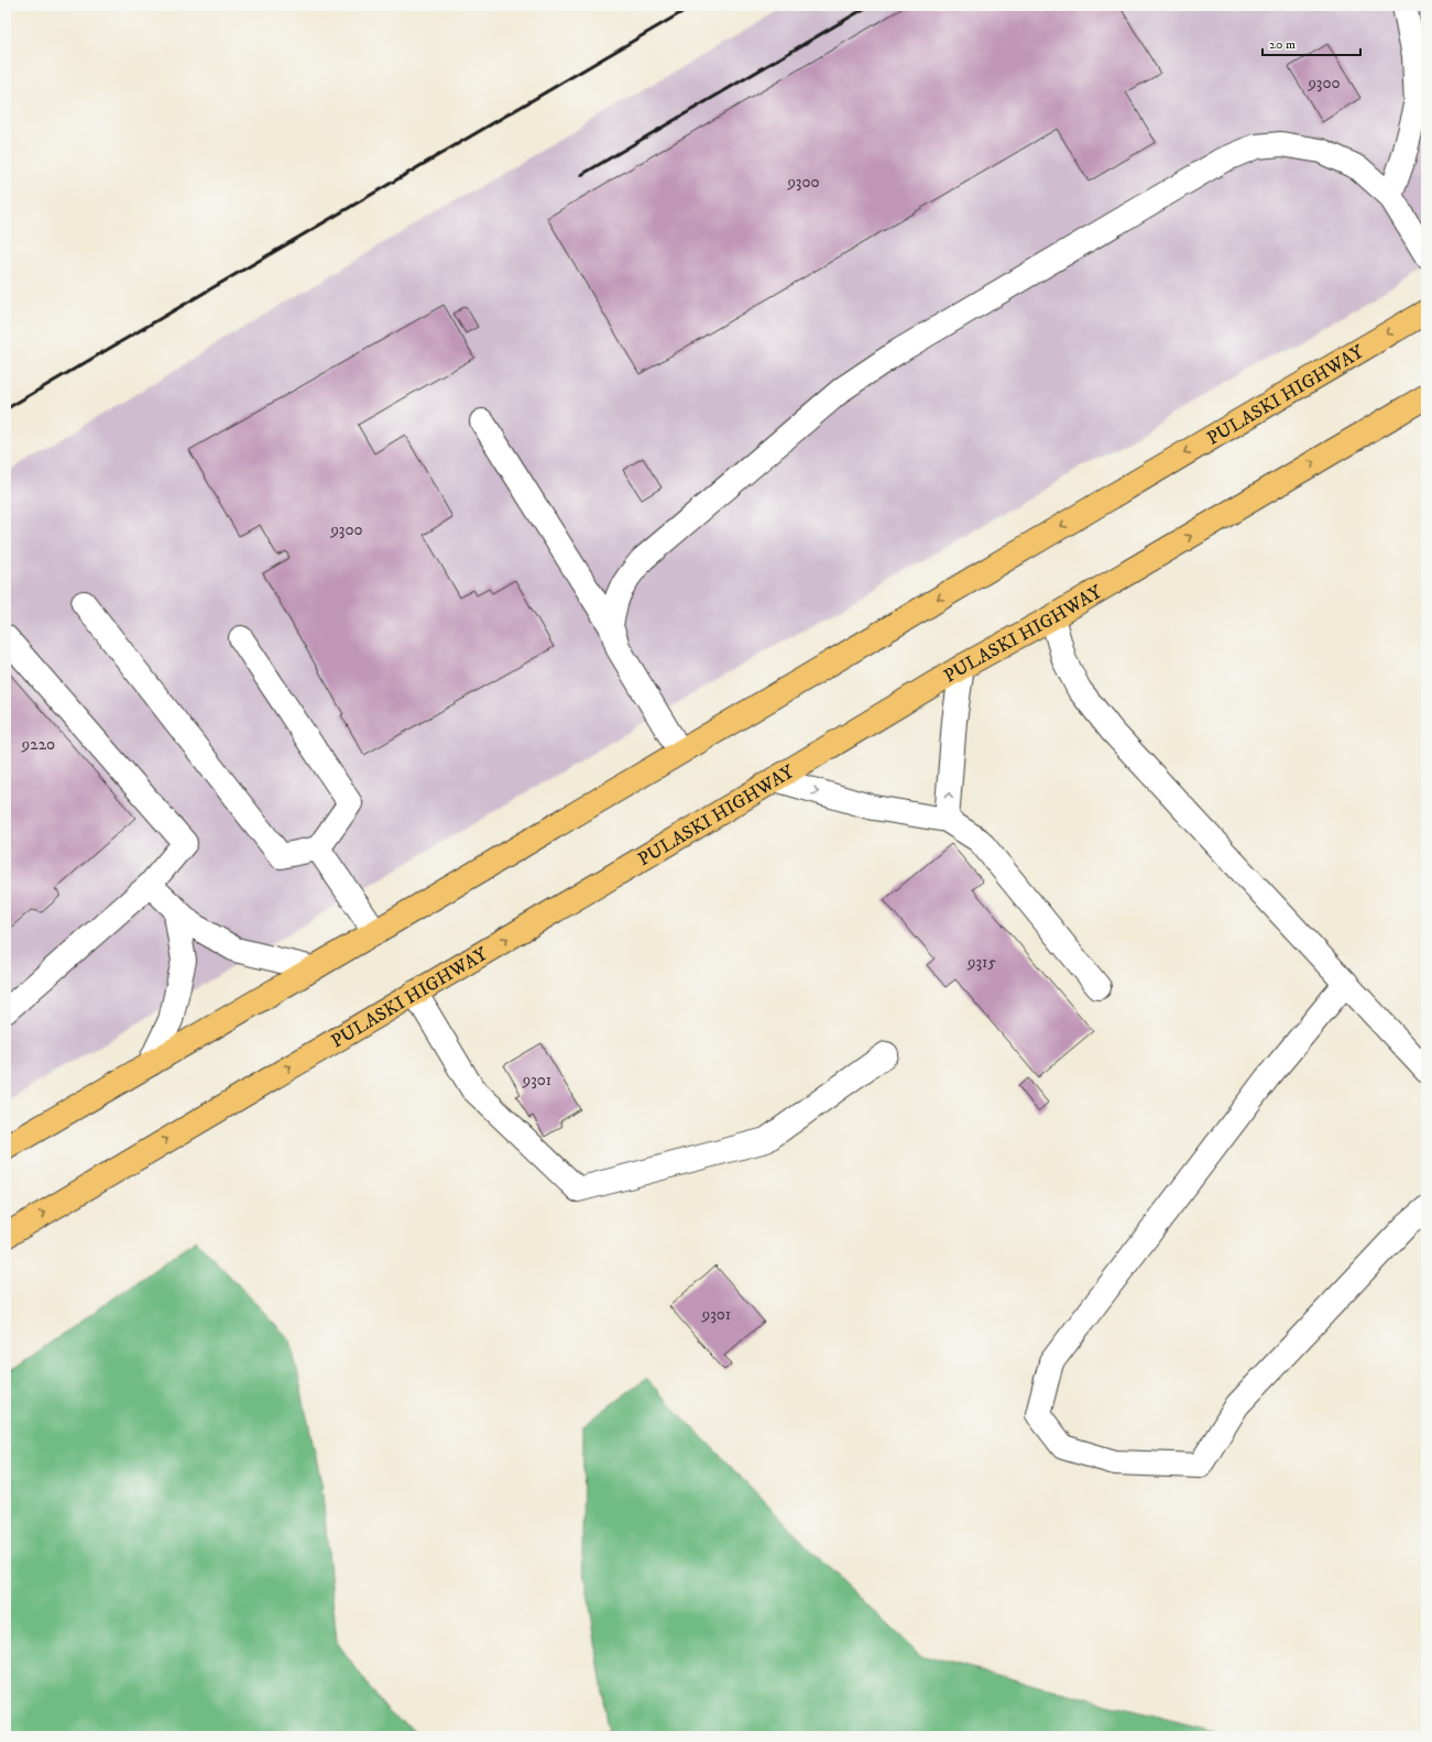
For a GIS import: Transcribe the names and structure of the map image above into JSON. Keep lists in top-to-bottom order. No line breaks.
{"streets":{"highway":["PULASKI HIGHWAY"]},"house_numbers":["9300","9300","9300","9220","9315","9301","9301"],"scale_bar":"20 m"}
